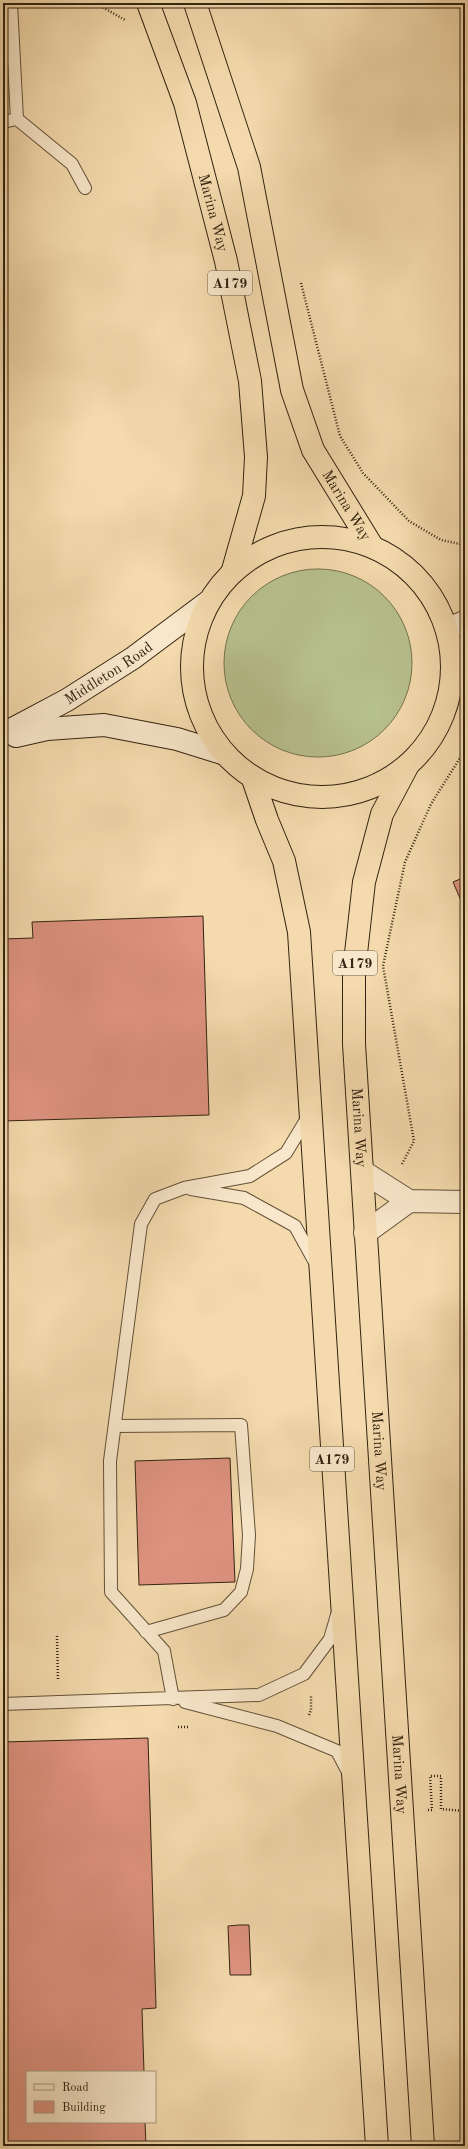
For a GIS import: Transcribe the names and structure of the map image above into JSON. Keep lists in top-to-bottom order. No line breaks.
{"streets":{"highway":["Marina Way","A179"],"main road":["Middleton Road"]},"crossings":[["Marina Way","A179"],["A179","Middleton Road"]],"legend":["Road","Building"]}
